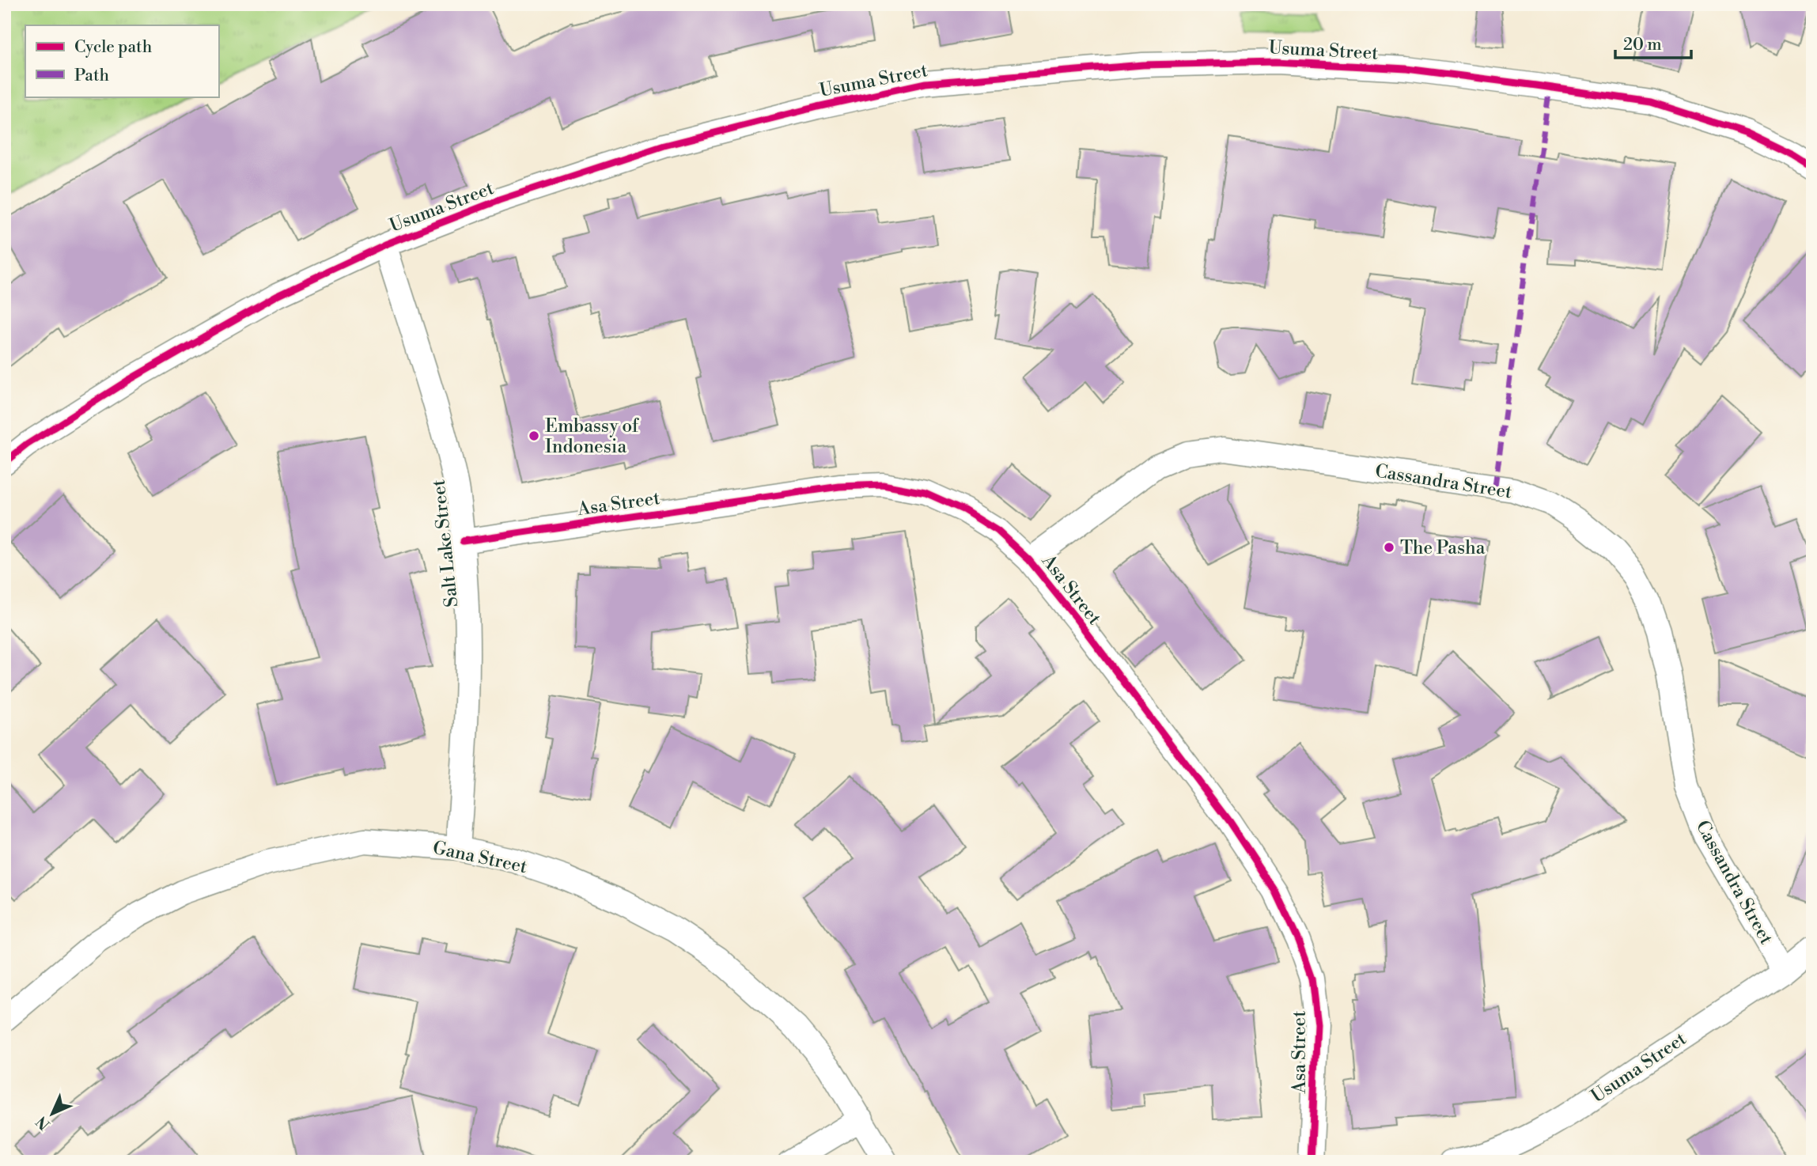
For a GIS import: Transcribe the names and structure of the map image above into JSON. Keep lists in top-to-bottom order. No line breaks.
{"streets":{"street":["Usuma Street","Cassandra Street","Asa Street","Salt Lake Street","Gana Street"]},"crossings":[["Usuma Street","Cassandra Street"],["Usuma Street","Salt Lake Street"],["Cassandra Street","Asa Street"],["Asa Street","Salt Lake Street"],["Salt Lake Street","Gana Street"]],"places":["Embassy of Indonesia","The Pasha"],"legend":["Cycle path","Path"],"scale_bar":"20 m","north":"bottom left"}
